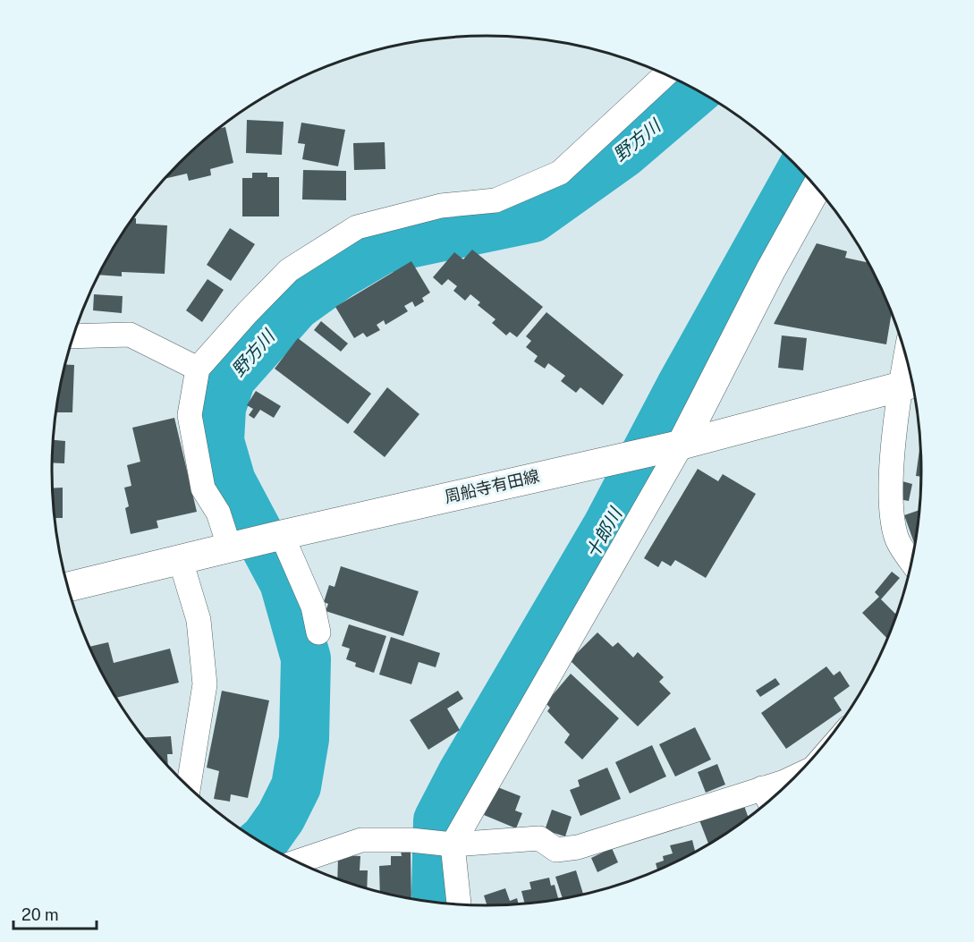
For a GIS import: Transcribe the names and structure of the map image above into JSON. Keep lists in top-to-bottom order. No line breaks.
{"streets":{"main road":["周船寺有田線"]},"water":["野方川","十郎川"],"scale_bar":"20 m"}
